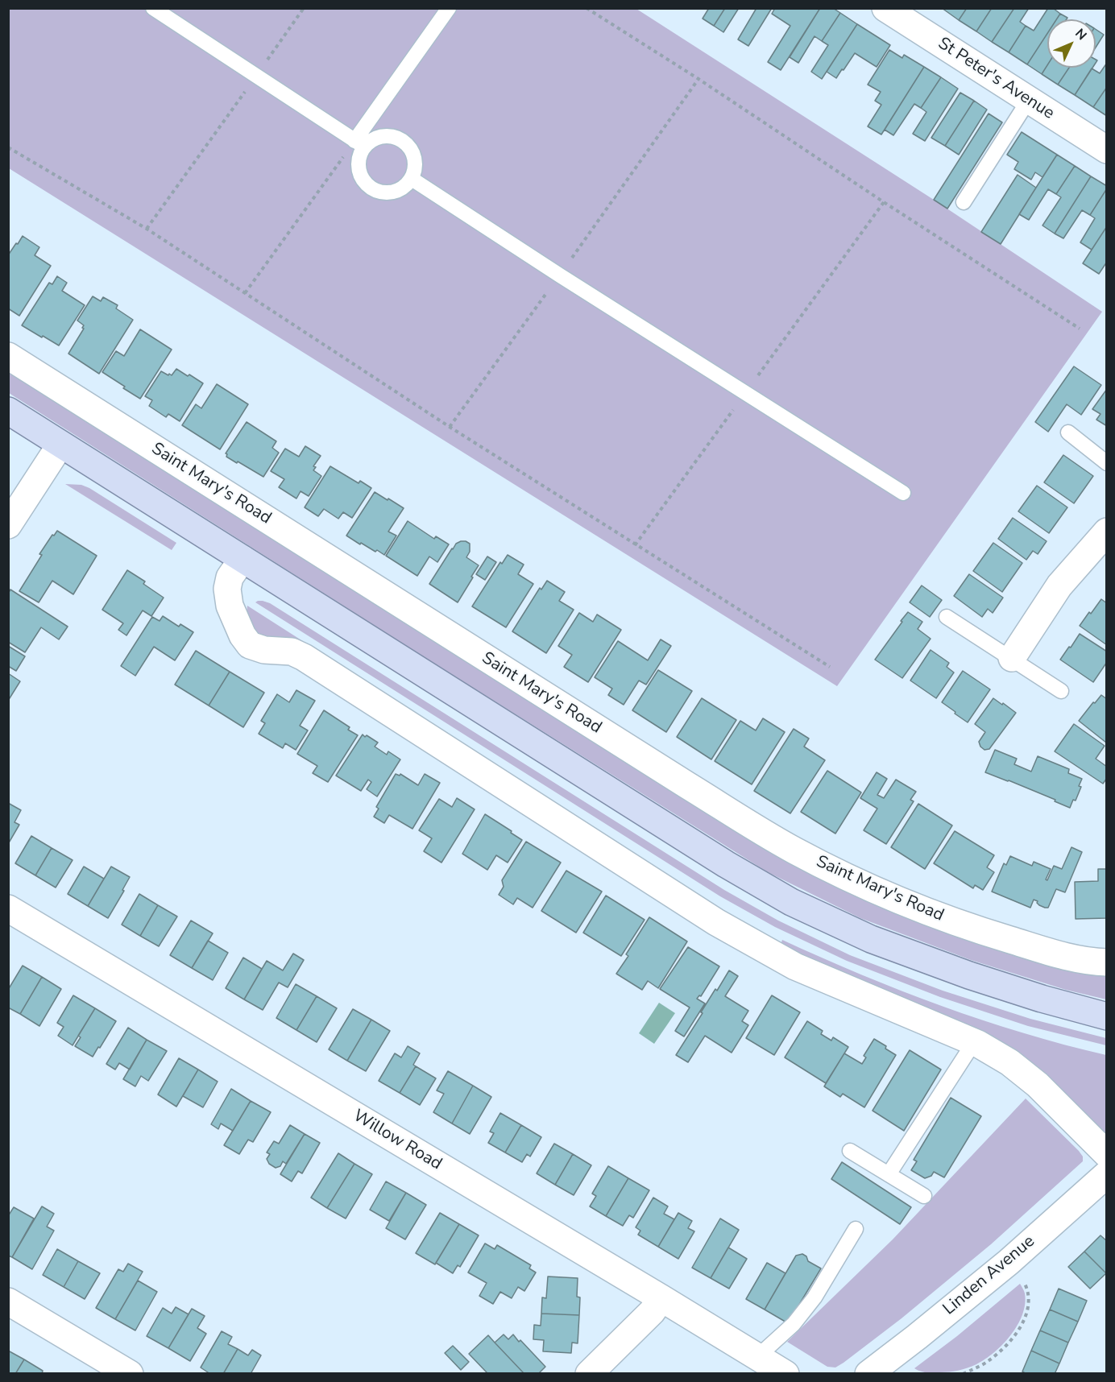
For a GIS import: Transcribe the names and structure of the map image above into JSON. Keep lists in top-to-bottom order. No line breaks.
{"streets":{"street":["St Peter's Avenue","Saint Mary's Road","Willow Road","Linden Avenue"]},"north":"top right"}
